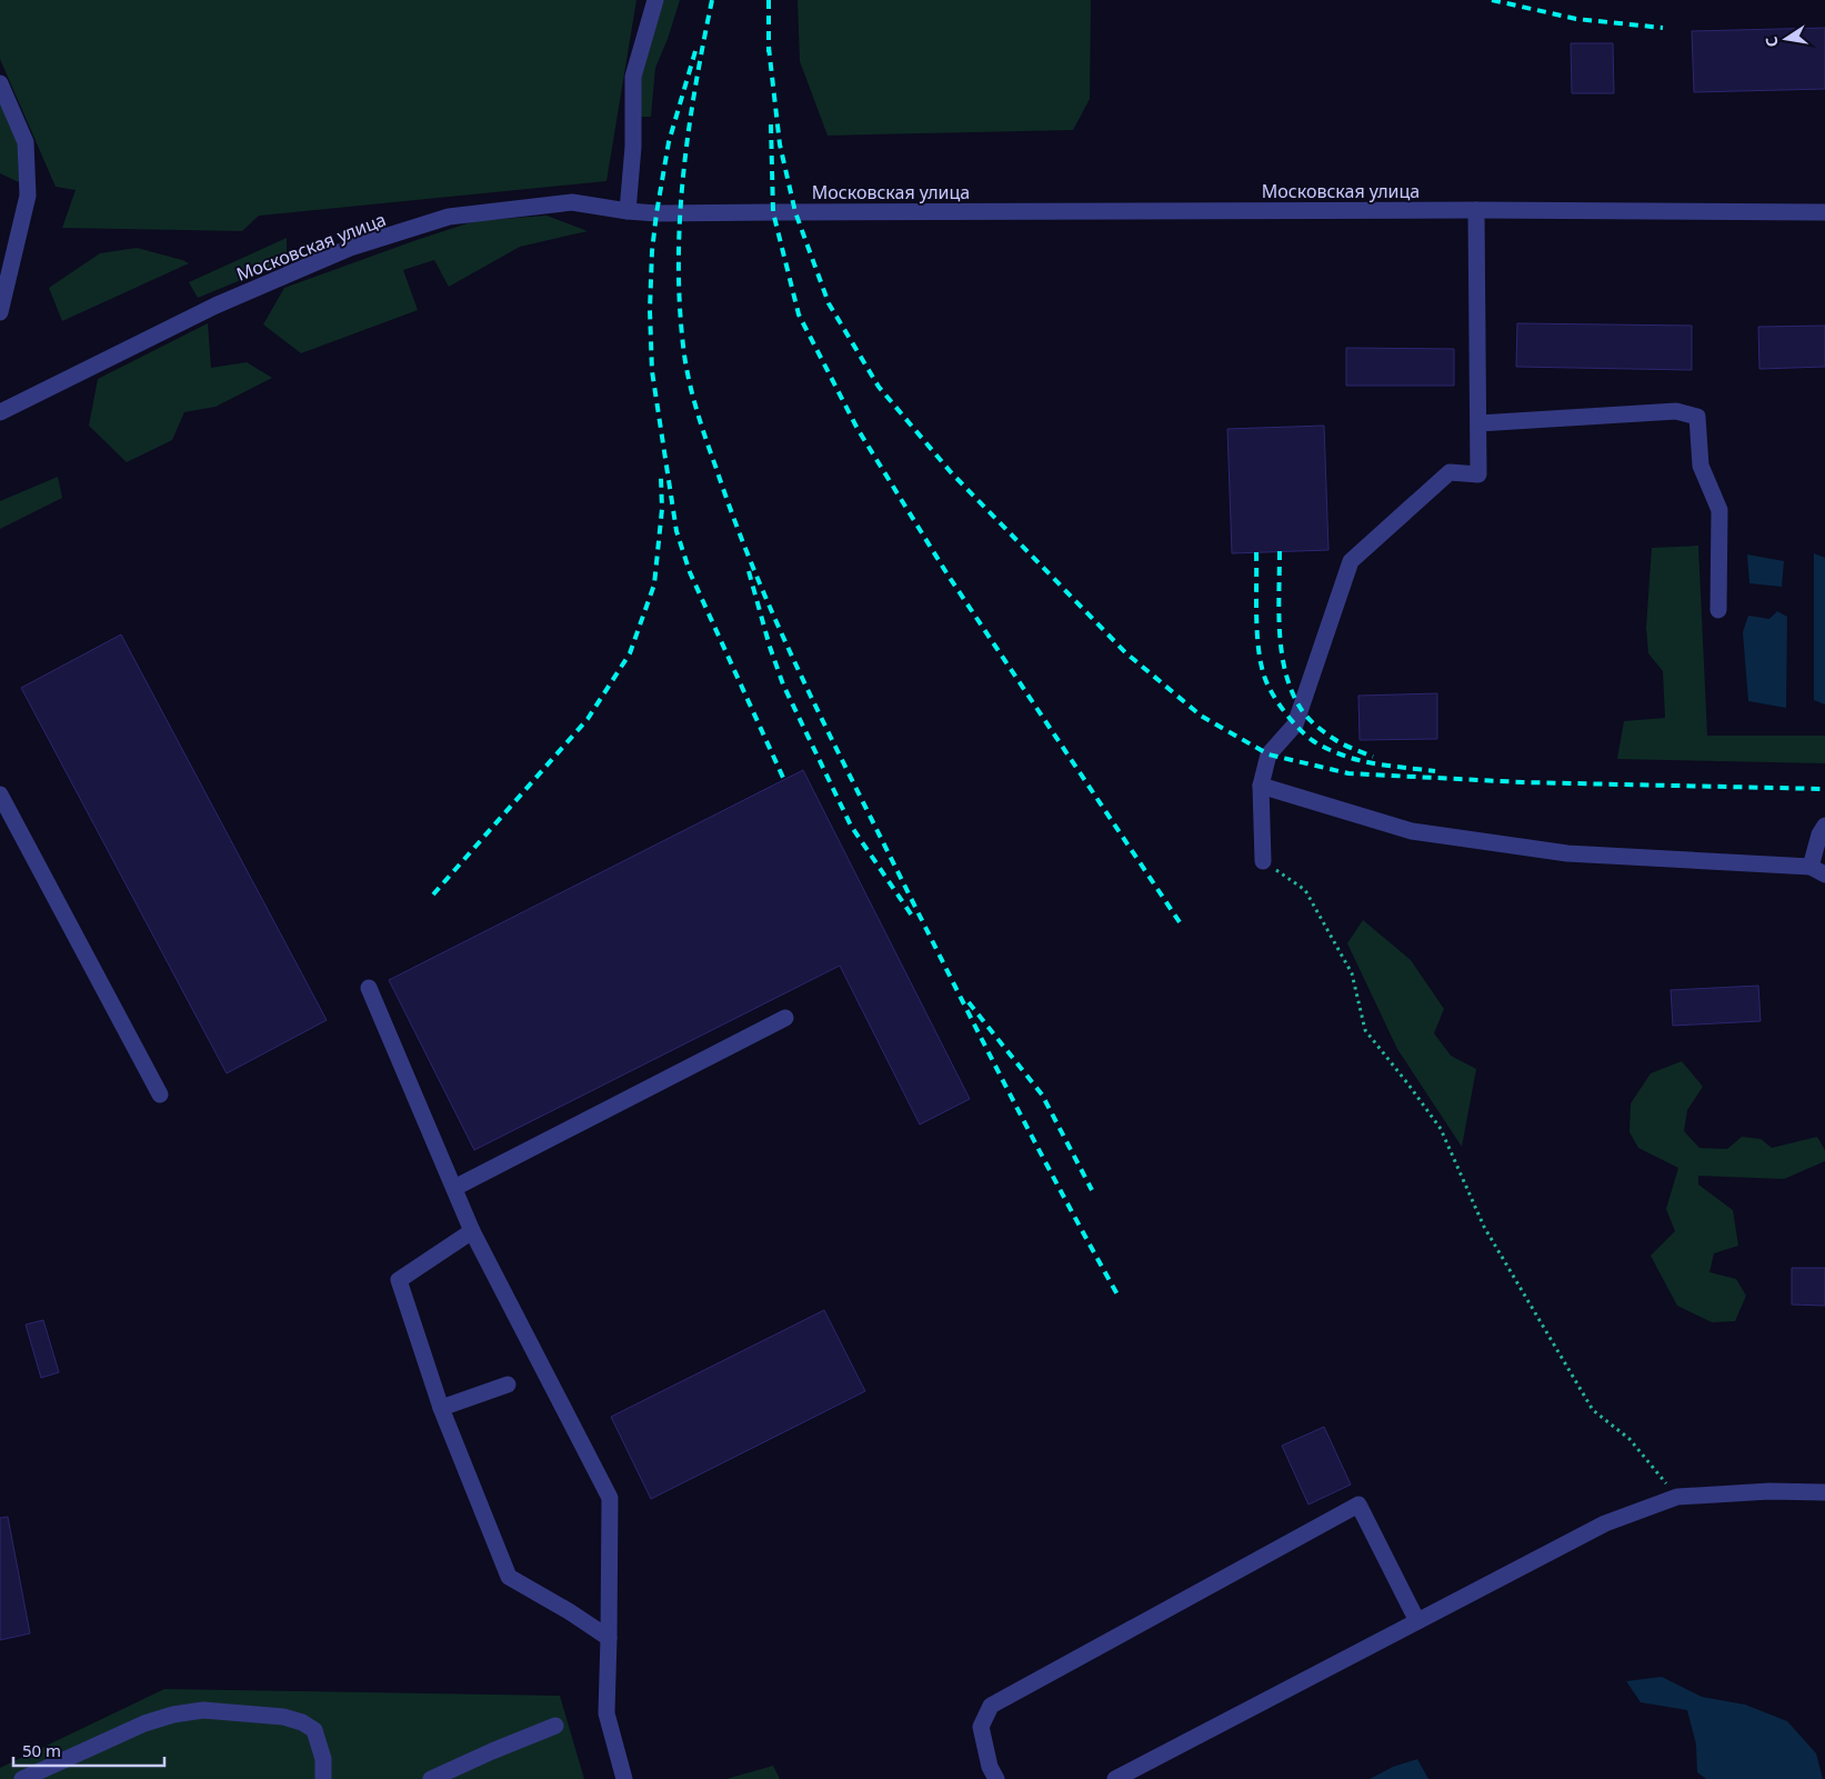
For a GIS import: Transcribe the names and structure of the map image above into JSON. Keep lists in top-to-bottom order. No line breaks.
{"streets":{"street":["Московская улица"]},"scale_bar":"50 m","north":"left"}
